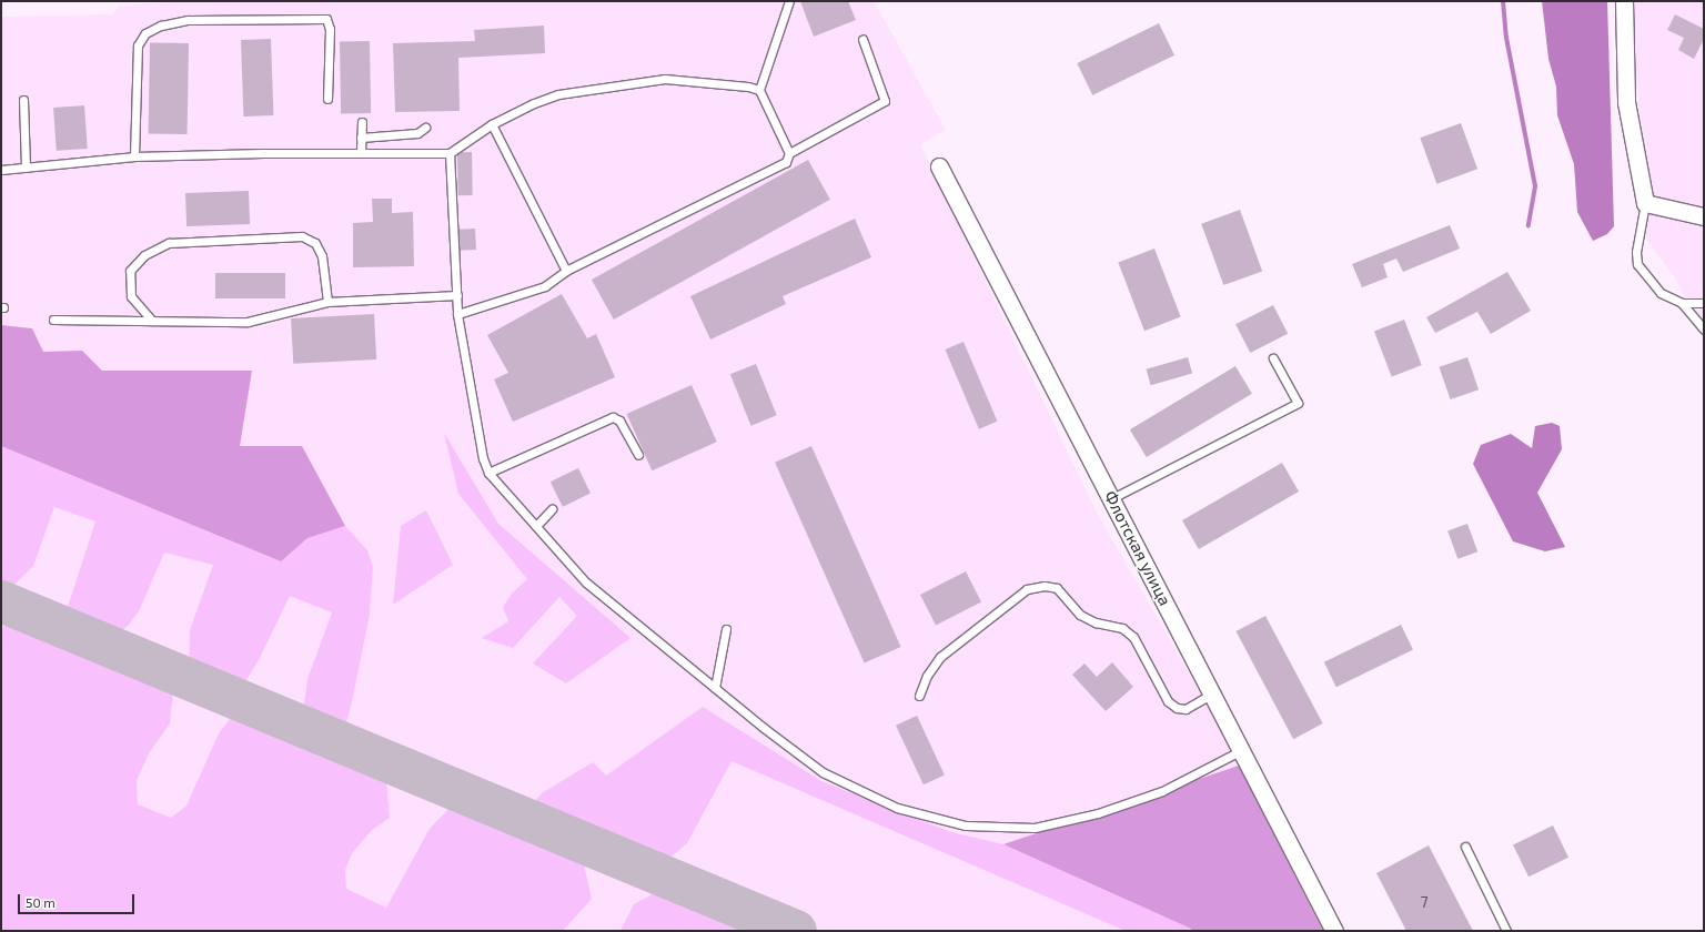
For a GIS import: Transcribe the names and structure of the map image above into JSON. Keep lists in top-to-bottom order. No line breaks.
{"streets":{"street":["Флотская улица"]},"house_numbers":["7"],"scale_bar":"50 m"}
